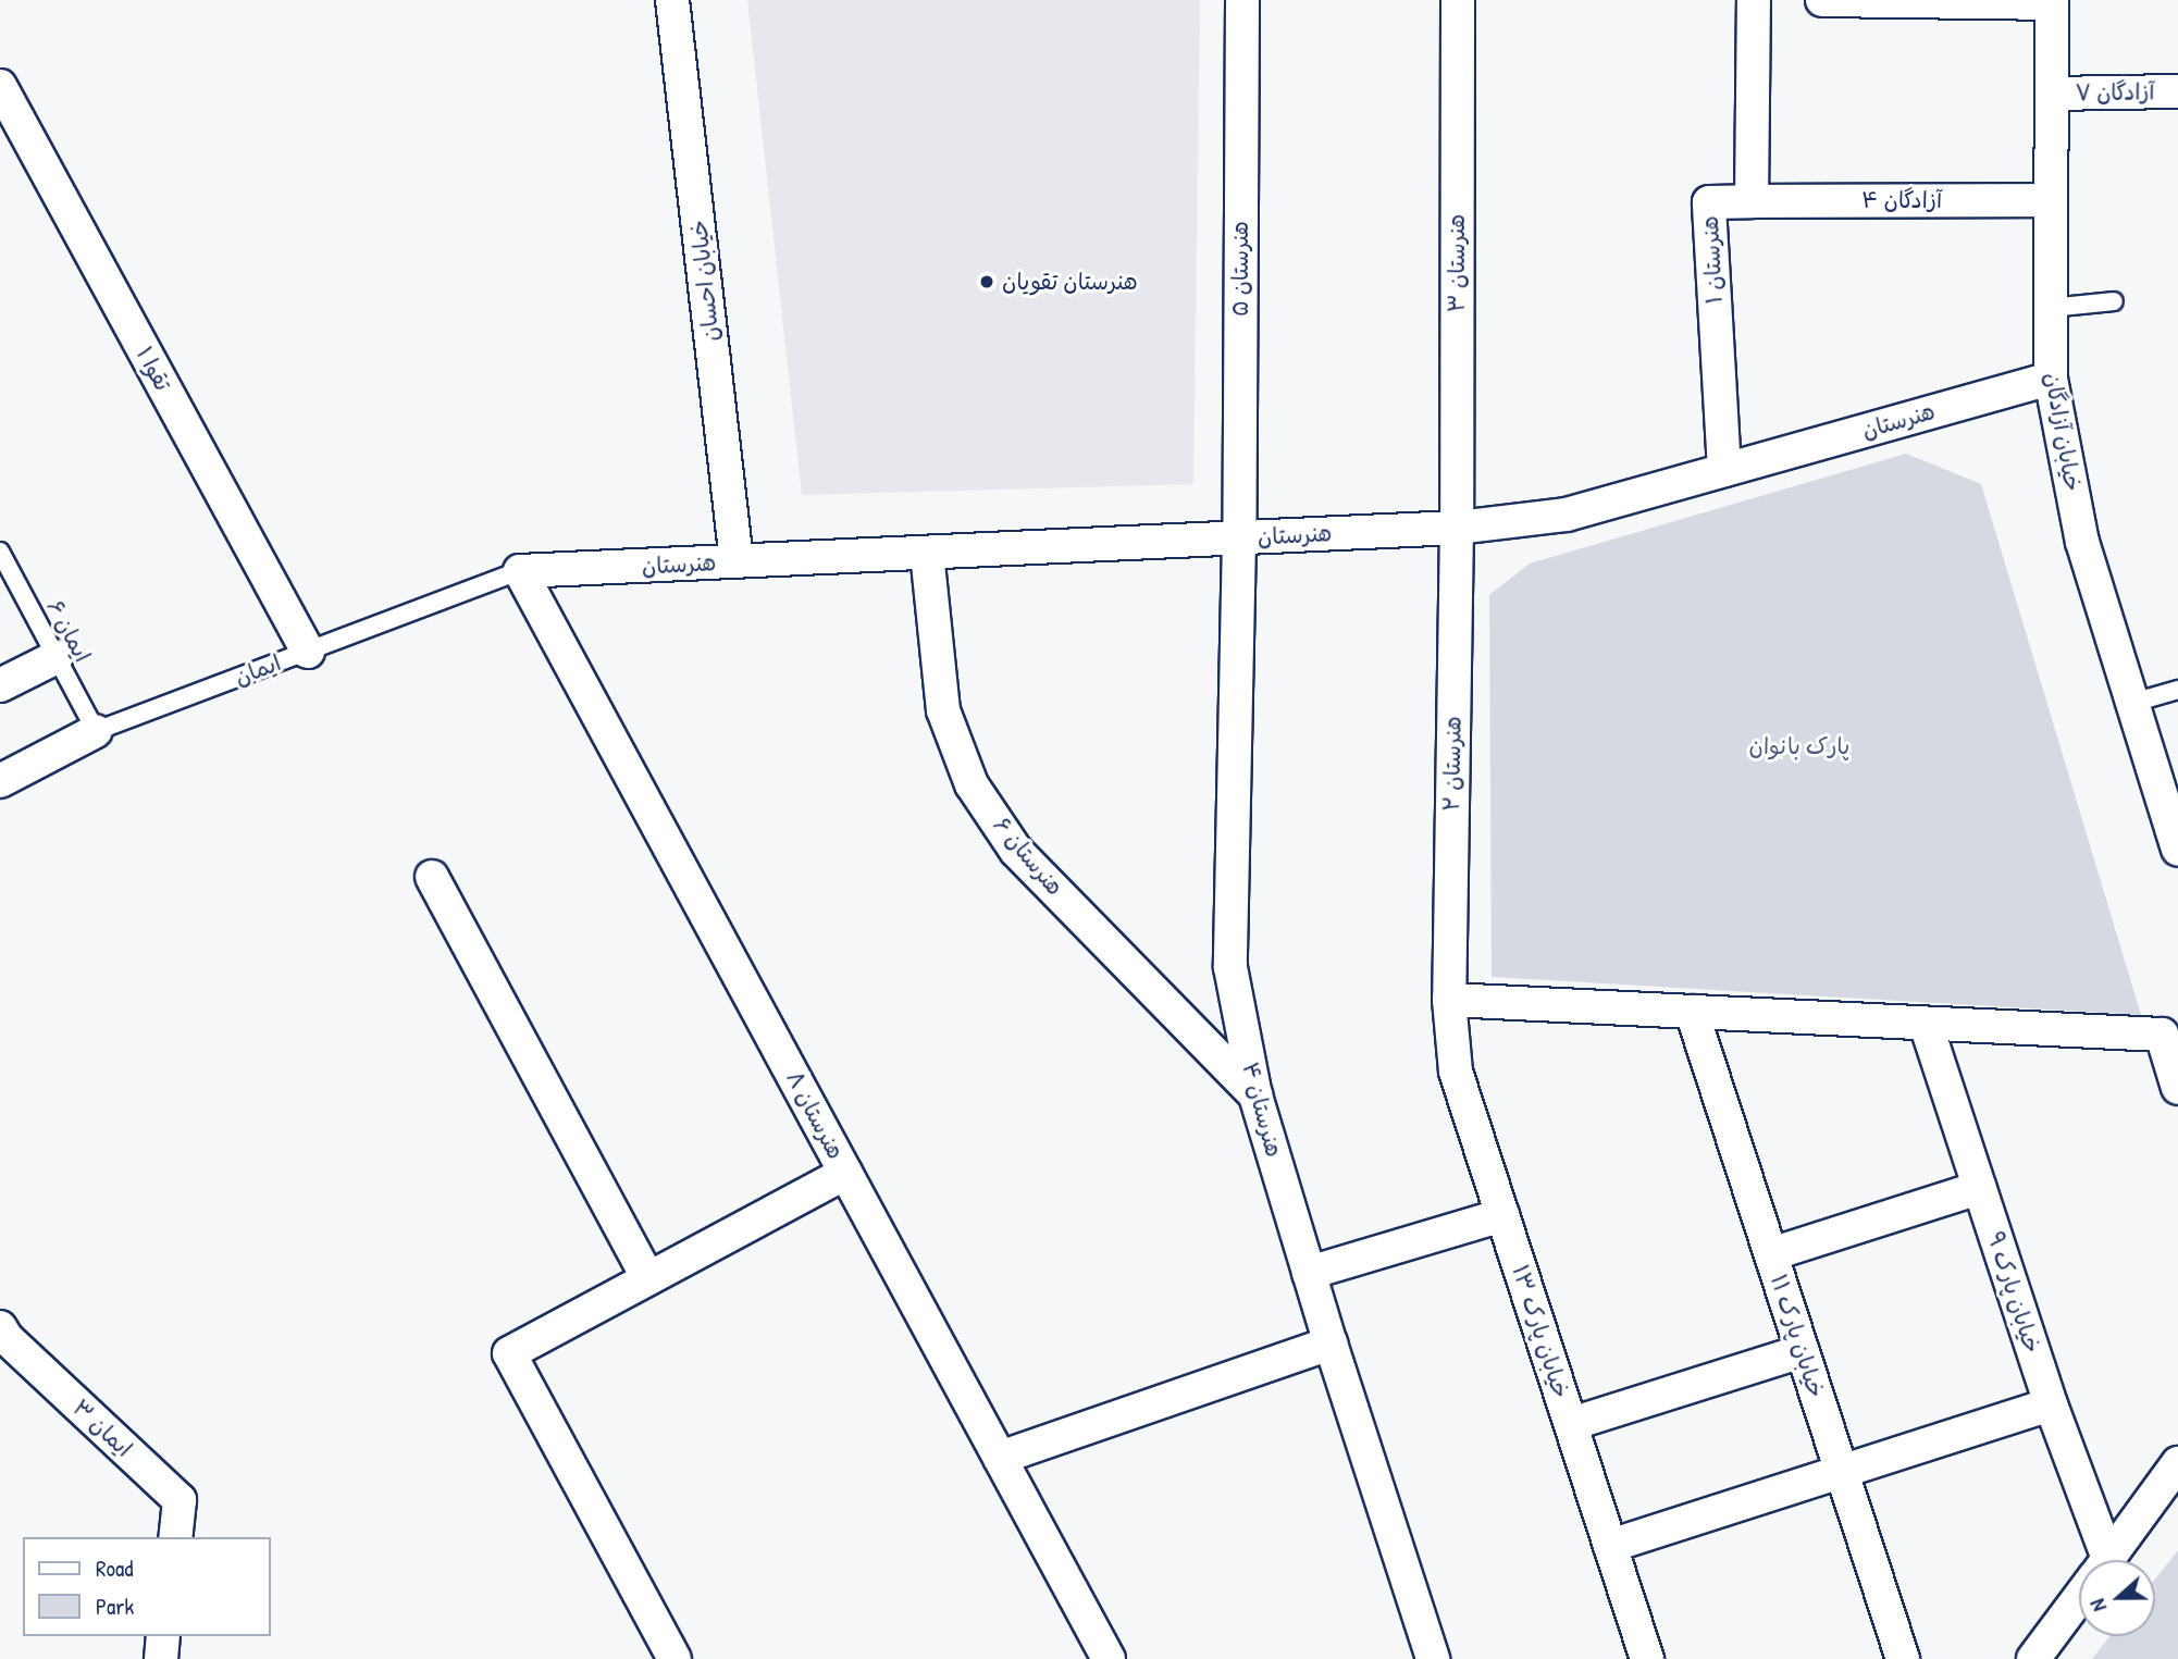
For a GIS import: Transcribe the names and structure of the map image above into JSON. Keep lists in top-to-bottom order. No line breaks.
{"streets":{"street":["آزادگان ۷","آزادگان ۴","هنرستان ۱","هنرستان ۳","هنرستان ۵","خیابان احسان","تقوا ۱","هنرستان","خیابان آزادگان","ایمان","هنرستان ۲","هنرستان ۶","هنرستان ۴","هنرستان ۸","خیابان پارک ۹","خیابان پارک ۱۳","خیابان پارک ۱۱","ایمان ۳"],"lane":["ایمان ۶"]},"crossings":[["آزادگان ۷","خیابان آزادگان"],["آزادگان ۴","هنرستان ۱"],["آزادگان ۴","خیابان آزادگان"],["هنرستان ۱","هنرستان"],["هنرستان ۳","هنرستان"],["هنرستان ۳","هنرستان ۲"],["هنرستان ۵","هنرستان"],["هنرستان ۵","هنرستان ۴"],["خیابان احسان","هنرستان"],["تقوا ۱","ایمان"],["هنرستان","خیابان آزادگان"],["هنرستان","ایمان"],["هنرستان","هنرستان ۲"],["هنرستان","هنرستان ۶"],["هنرستان","هنرستان ۴"],["هنرستان","هنرستان ۸"],["ایمان ۶","ایمان"],["ایمان","هنرستان ۸"],["هنرستان ۲","خیابان پارک ۱۳"],["هنرستان ۶","هنرستان ۴"]],"parks":["پارک بانوان"],"places":["هنرستان تقویان"],"legend":["Road","Park"],"north":"left"}
